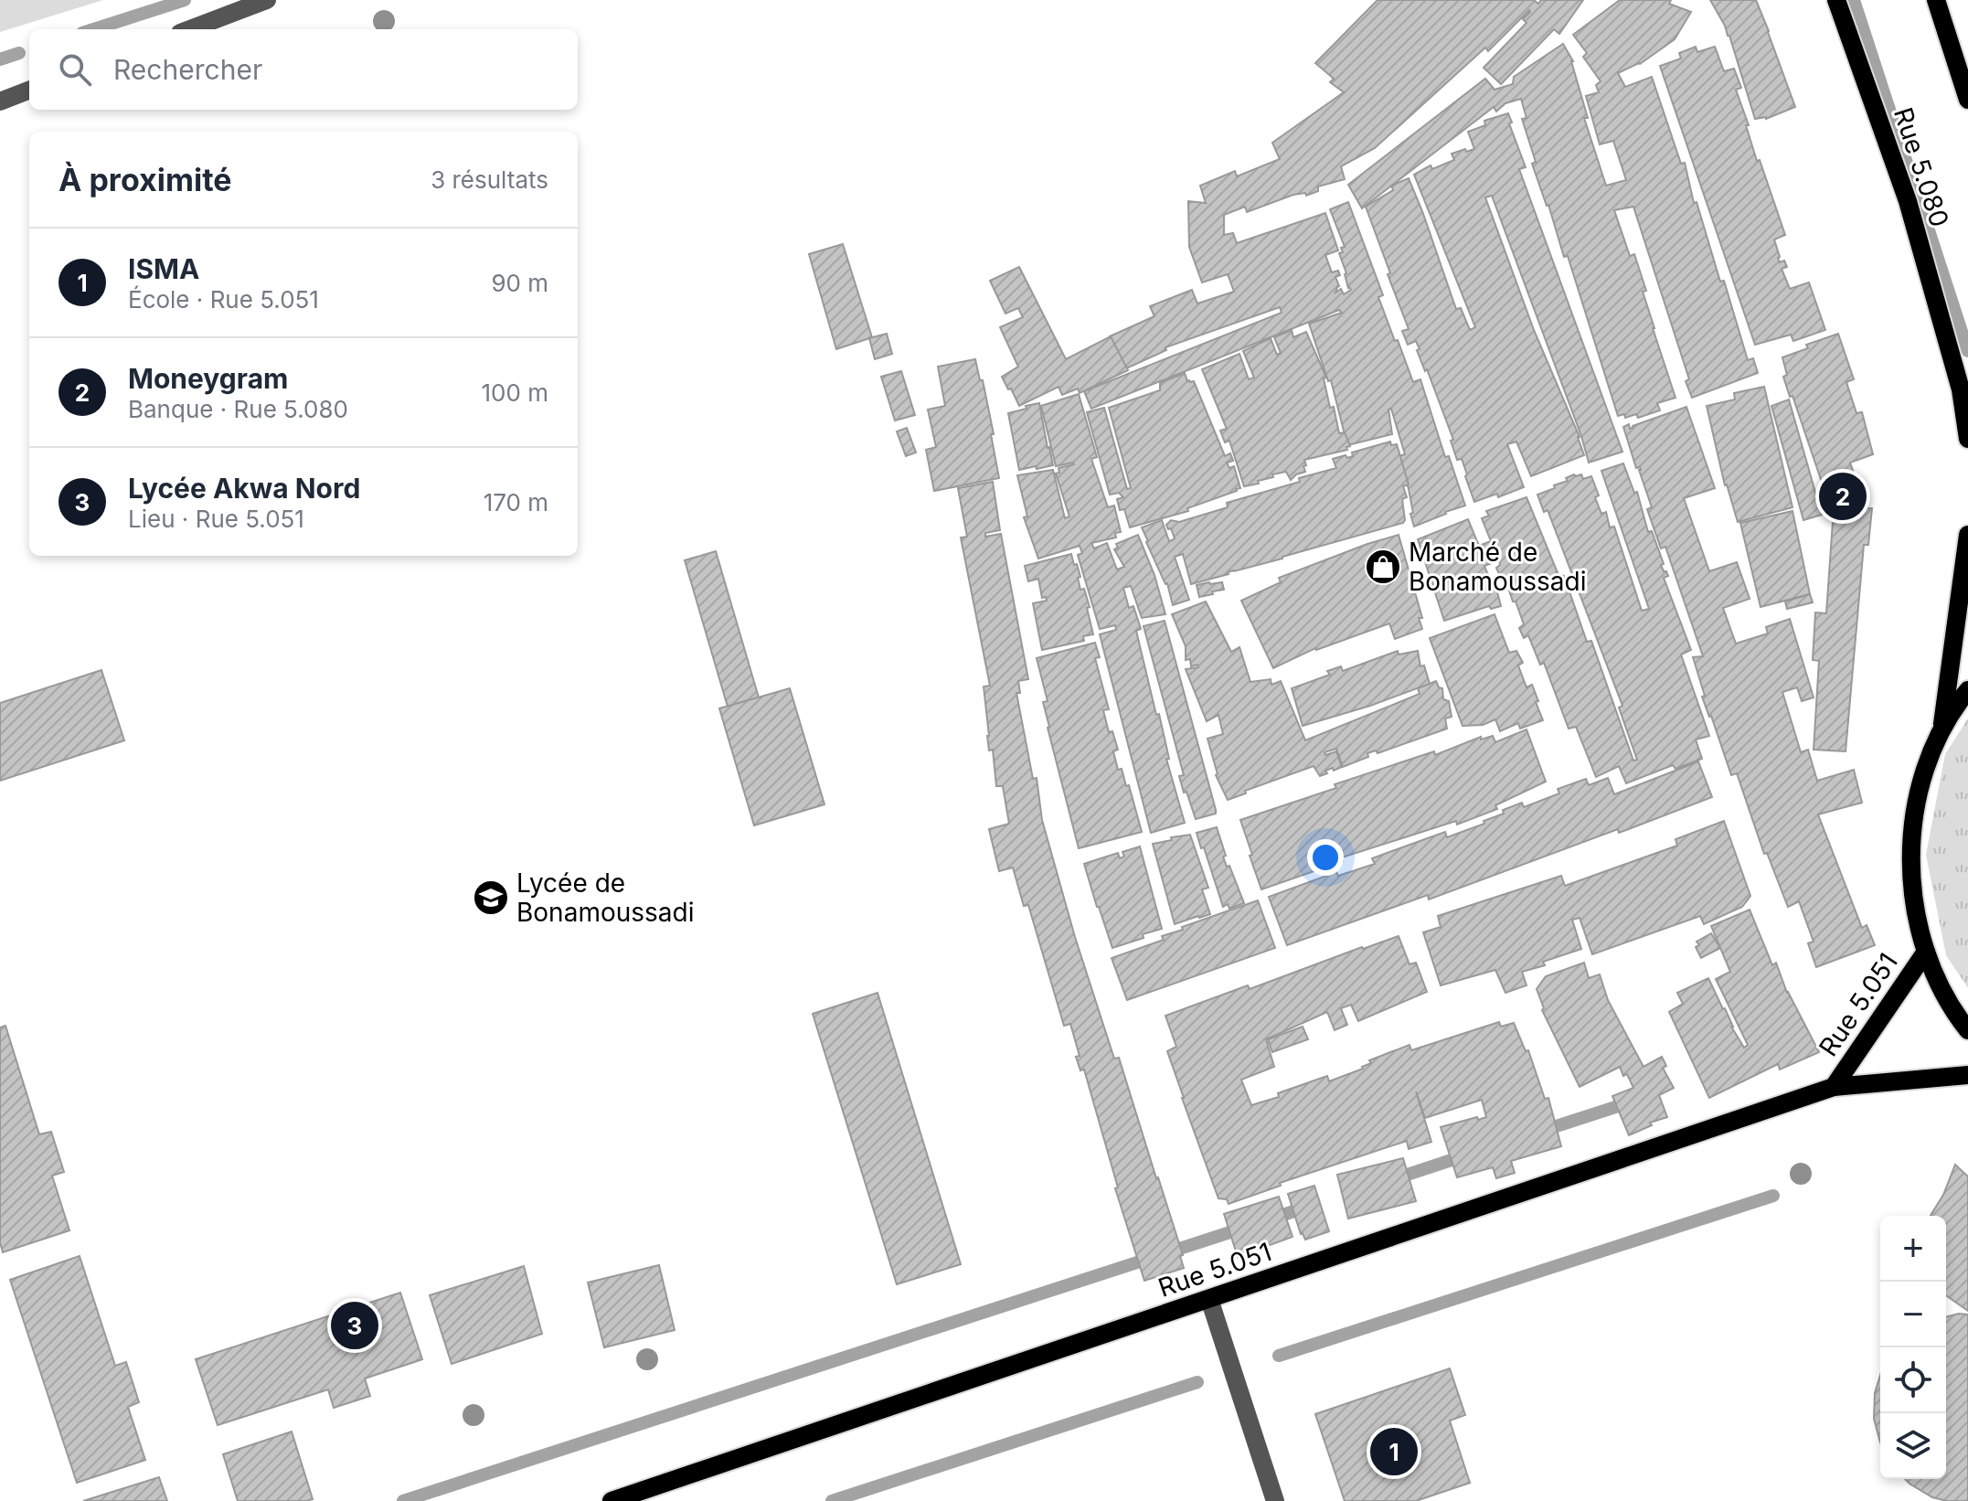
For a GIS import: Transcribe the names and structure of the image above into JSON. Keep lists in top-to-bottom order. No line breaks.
{"streets":{"main road":["Rue 5.080","Rue 5.051"]},"places":{"shop":["Marché de Bonamoussadi"],"school or university":["Lycée de Bonamoussadi"]},"page":{"search":"Rechercher","heading":["À proximité","3 résultats"],"list":[{"mark":"1","name":"ISMA","note":"École · Rue 5.051","value":"90 m"},{"mark":"2","name":"Moneygram","note":"Banque · Rue 5.080","value":"100 m"},{"mark":"3","name":"Lycée Akwa Nord","note":"Lieu · Rue 5.051","value":"170 m"}],"pins":["2","3","1"],"map_buttons":["+","−"]}}
